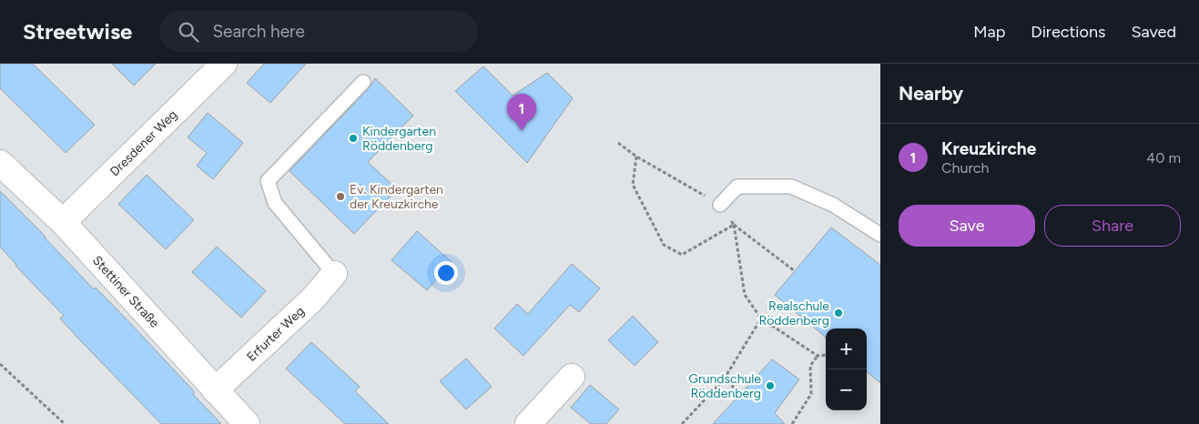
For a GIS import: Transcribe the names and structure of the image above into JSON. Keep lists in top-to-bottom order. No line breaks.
{"streets":{"street":["Dresdener Weg","Stettiner Straße","Erfurter Weg"]},"crossings":[["Dresdener Weg","Stettiner Straße"],["Stettiner Straße","Erfurter Weg"]],"places":["Kindergarten Röddenberg","Ev. Kindergarten der Kreuzkirche","Realschule Röddenberg","Grundschule Röddenberg"],"page":{"header":"Streetwise","search":"Search here","nav":["Map","Directions","Saved"],"heading":"Nearby","pins":"1","list":[{"mark":"1","name":"Kreuzkirche","note":"Church","value":"40 m"}],"buttons":["Save","Share"],"map_buttons":["+","−"]}}
